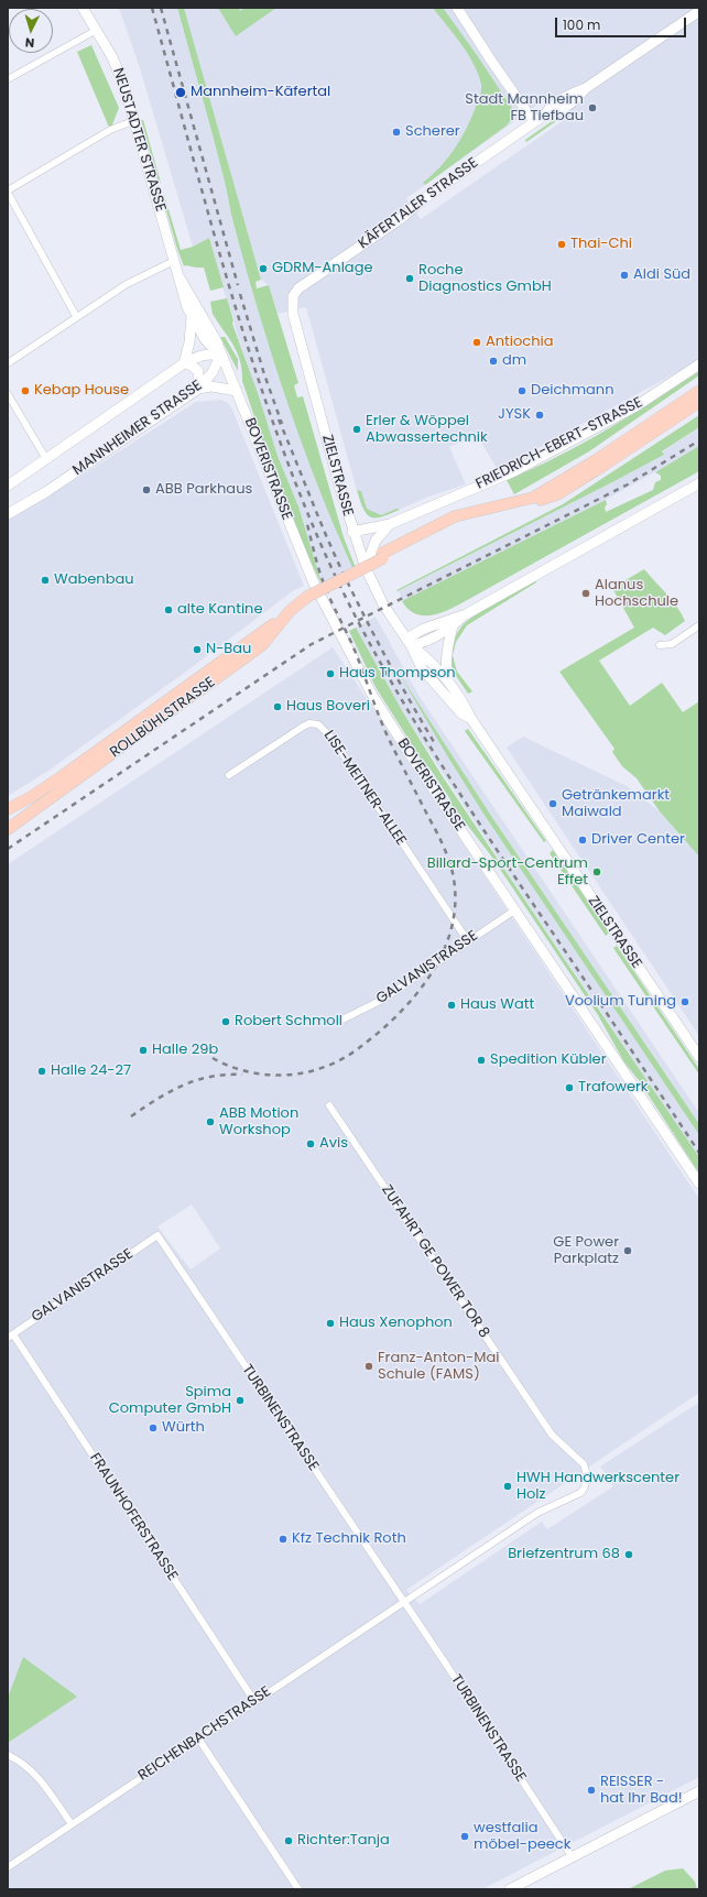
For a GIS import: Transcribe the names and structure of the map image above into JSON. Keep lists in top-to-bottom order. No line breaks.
{"streets":{"main road":["FRIEDRICH-EBERT-STRASSE","ROLLBÜHLSTRASSE"],"street":["NEUSTADTER STRASSE","KÄFERTALER STRASSE","MANNHEIMER STRASSE","BOVERISTRASSE","ZIELSTRASSE","LISE-MEITNER-ALLEE","GALVANISTRASSE","ZUFAHRT GE POWER TOR 8","TURBINENSTRASSE","FRAUNHOFERSTRASSE","REICHENBACHSTRASSE"]},"crossings":[["NEUSTADTER STRASSE","MANNHEIMER STRASSE"],["NEUSTADTER STRASSE","BOVERISTRASSE"],["KÄFERTALER STRASSE","ZIELSTRASSE"],["MANNHEIMER STRASSE","BOVERISTRASSE"],["FRIEDRICH-EBERT-STRASSE","ZIELSTRASSE"],["BOVERISTRASSE","GALVANISTRASSE"],["LISE-MEITNER-ALLEE","GALVANISTRASSE"],["GALVANISTRASSE","TURBINENSTRASSE"],["GALVANISTRASSE","FRAUNHOFERSTRASSE"],["ZUFAHRT GE POWER TOR 8","TURBINENSTRASSE"],["ZUFAHRT GE POWER TOR 8","REICHENBACHSTRASSE"],["TURBINENSTRASSE","REICHENBACHSTRASSE"],["FRAUNHOFERSTRASSE","REICHENBACHSTRASSE"]],"places":["Mannheim-Käfertal","Stadt Mannheim FB Tiefbau","Scherer","Thai-Chi","GDRM-Anlage","Aldi Süd","Roche Diagnostics GmbH","Antiochia","dm","Kebap House","Deichmann","JYSK","Erler & Wöppel Abwassertechnik","ABB Parkhaus","Wabenbau","Alanus Hochschule","alte Kantine","N-Bau","Haus Thompson","Haus Boveri","Getränkemarkt Maiwald","Driver Center","Billard-Sport-Centrum Effet","Voolium Tuning","Haus Watt","Robert Schmoll","Halle 29b","Spedition Kübler","Halle 24-27","Trafowerk","ABB Motion Workshop","Avis","GE Power Parkplatz","Haus Xenophon","Franz-Anton-Mai Schule (FAMS)","Spima Computer GmbH","Würth","HWH Handwerkscenter Holz","Kfz Technik Roth","Briefzentrum 68","REISSER - hat Ihr Bad!","westfalia möbel-peeck","Richter:Tanja"],"scale_bar":"100 m","north":"bottom"}
